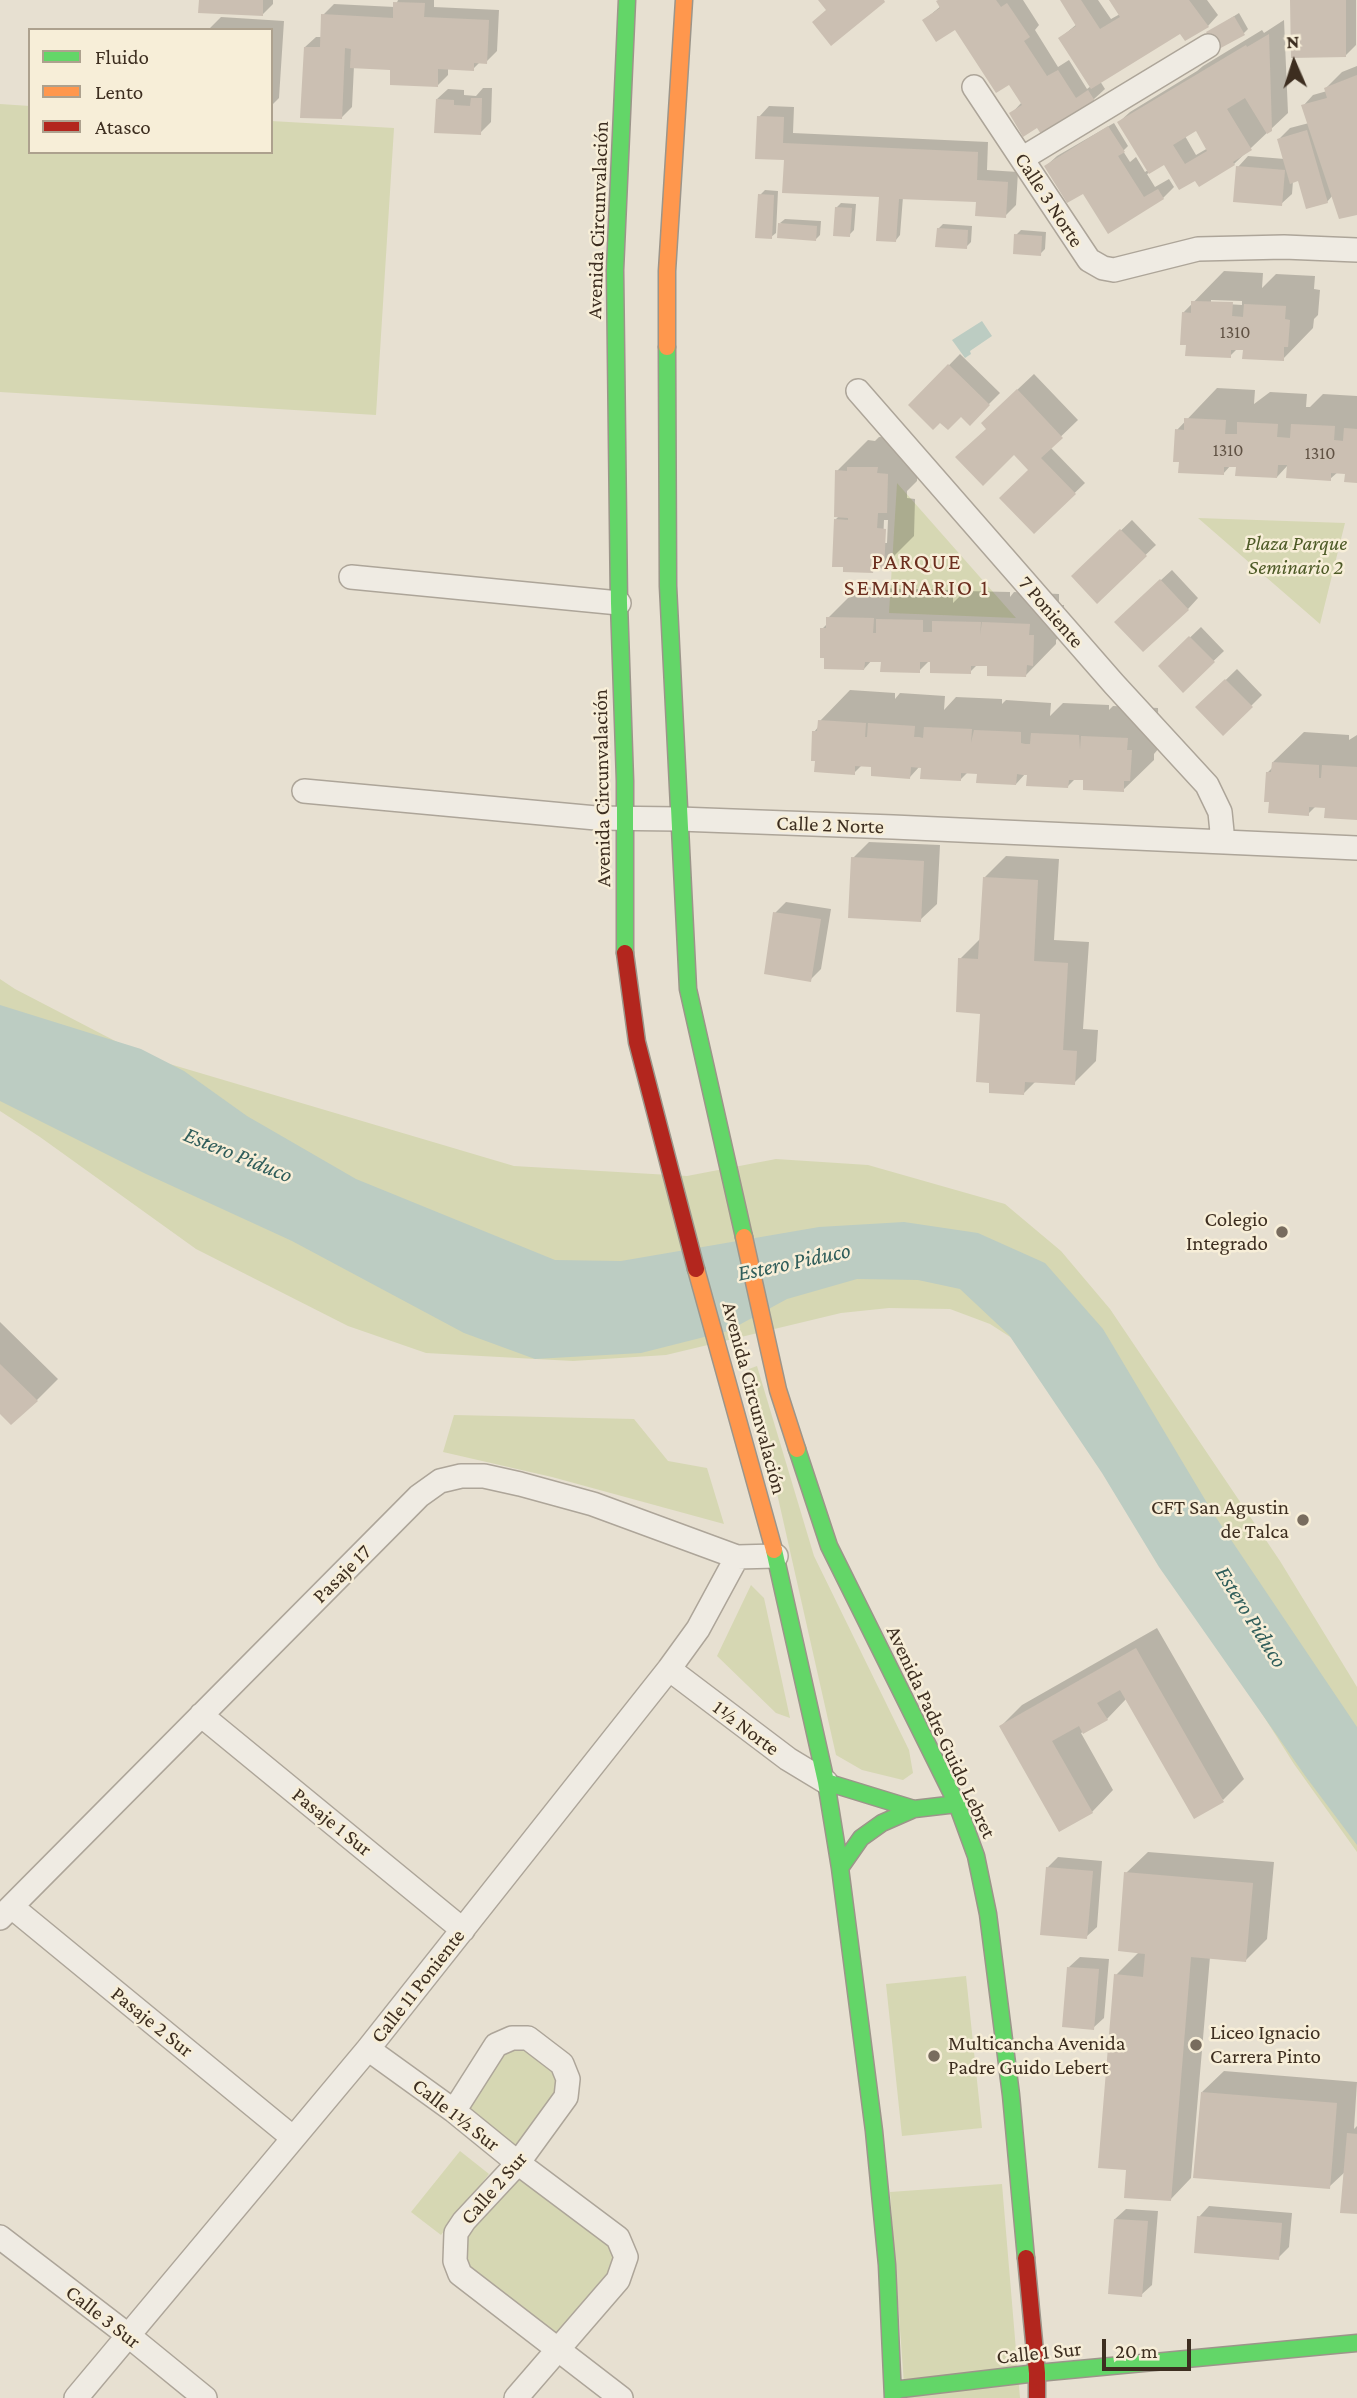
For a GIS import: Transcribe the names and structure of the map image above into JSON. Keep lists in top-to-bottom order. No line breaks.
{"streets":{"main road":["Avenida Circunvalación","Avenida Padre Guido Lebret","Calle 1 Sur"],"street":["Calle 3 Norte","7 Poniente","Calle 2 Norte","Pasaje 17","1½ Norte","Pasaje 1 Sur","Calle 11 Poniente","Pasaje 2 Sur","Calle 1½ Sur","Calle 2 Sur","Calle 3 Sur"]},"crossings":[["Avenida Circunvalación","Calle 2 Norte"],["Avenida Circunvalación","Pasaje 17"],["Avenida Circunvalación","Avenida Padre Guido Lebret"],["7 Poniente","Calle 2 Norte"],["Pasaje 17","Pasaje 1 Sur"],["Pasaje 17","Calle 11 Poniente"],["Pasaje 17","Pasaje 2 Sur"],["1½ Norte","Calle 11 Poniente"],["Avenida Padre Guido Lebret","Calle 1 Sur"],["Pasaje 1 Sur","Calle 11 Poniente"],["Calle 11 Poniente","Pasaje 2 Sur"],["Calle 11 Poniente","Calle 1½ Sur"],["Calle 11 Poniente","Calle 3 Sur"],["Calle 1½ Sur","Calle 2 Sur"]],"districts":["PARQUE SEMINARIO 1"],"water":["Estero Piduco"],"parks":["Plaza Parque Seminario 2"],"places":["Colegio Integrado","CFT San Agustin de Talca","Liceo Ignacio Carrera Pinto","Multicancha Avenida Padre Guido Lebert"],"house_numbers":["1310","1310","1310"],"legend":["Fluido","Lento","Atasco"],"scale_bar":"20 m","north":"top"}
